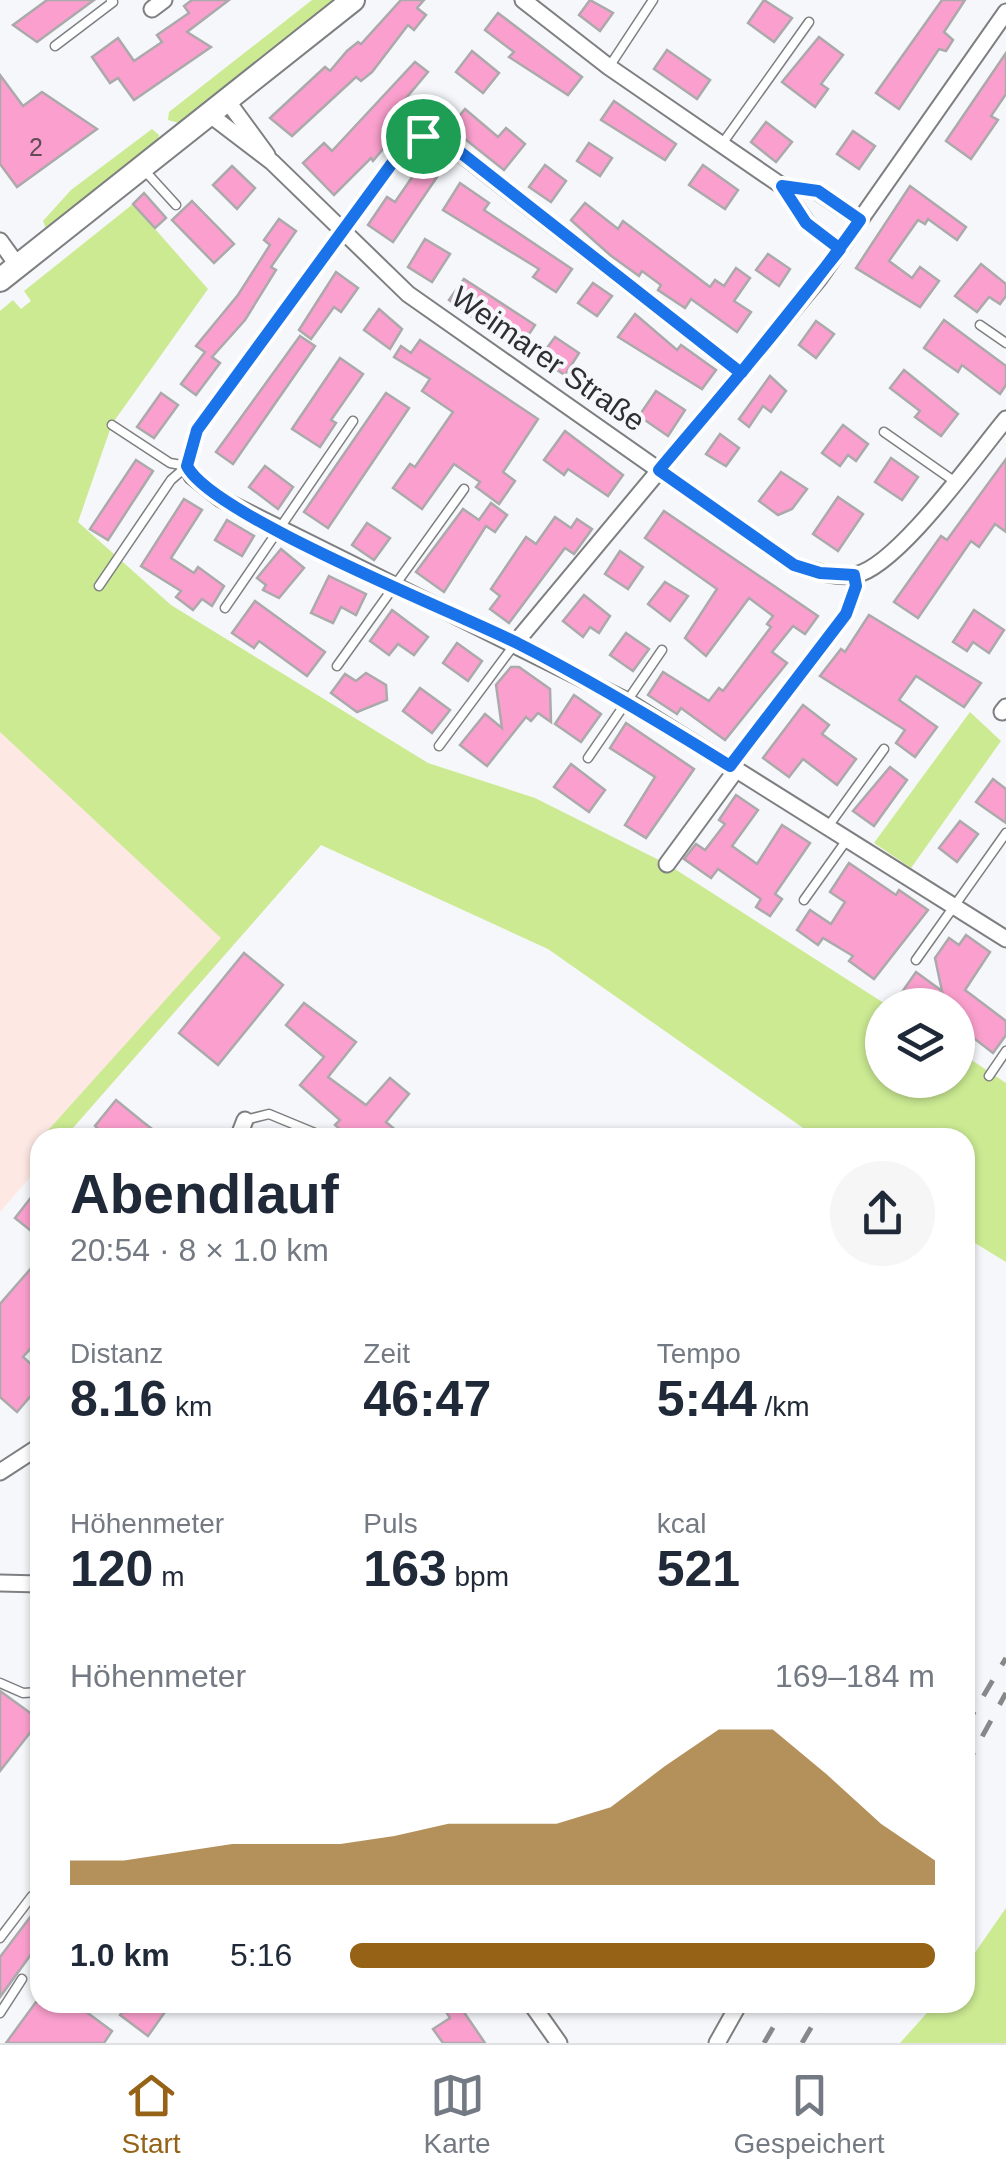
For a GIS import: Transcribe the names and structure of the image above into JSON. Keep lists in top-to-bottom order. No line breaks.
{"streets":{"street":["Weimarer Straße"]},"house_numbers":["2"],"page":{"heading":["Abendlauf","20:54 · 8 × 1.0 km"],"stats":[["Distanz","8.16 km"],["Zeit","46:47"],["Tempo","5:44 /km"],["Höhenmeter","120 m"],["Puls","163 bpm"],["kcal","521"]],"chart":["Höhenmeter","169–184 m"],"list":[{"name":"1.0 km","note":"5:16"}],"tabs":["Start","Karte","Gespeichert"]}}
